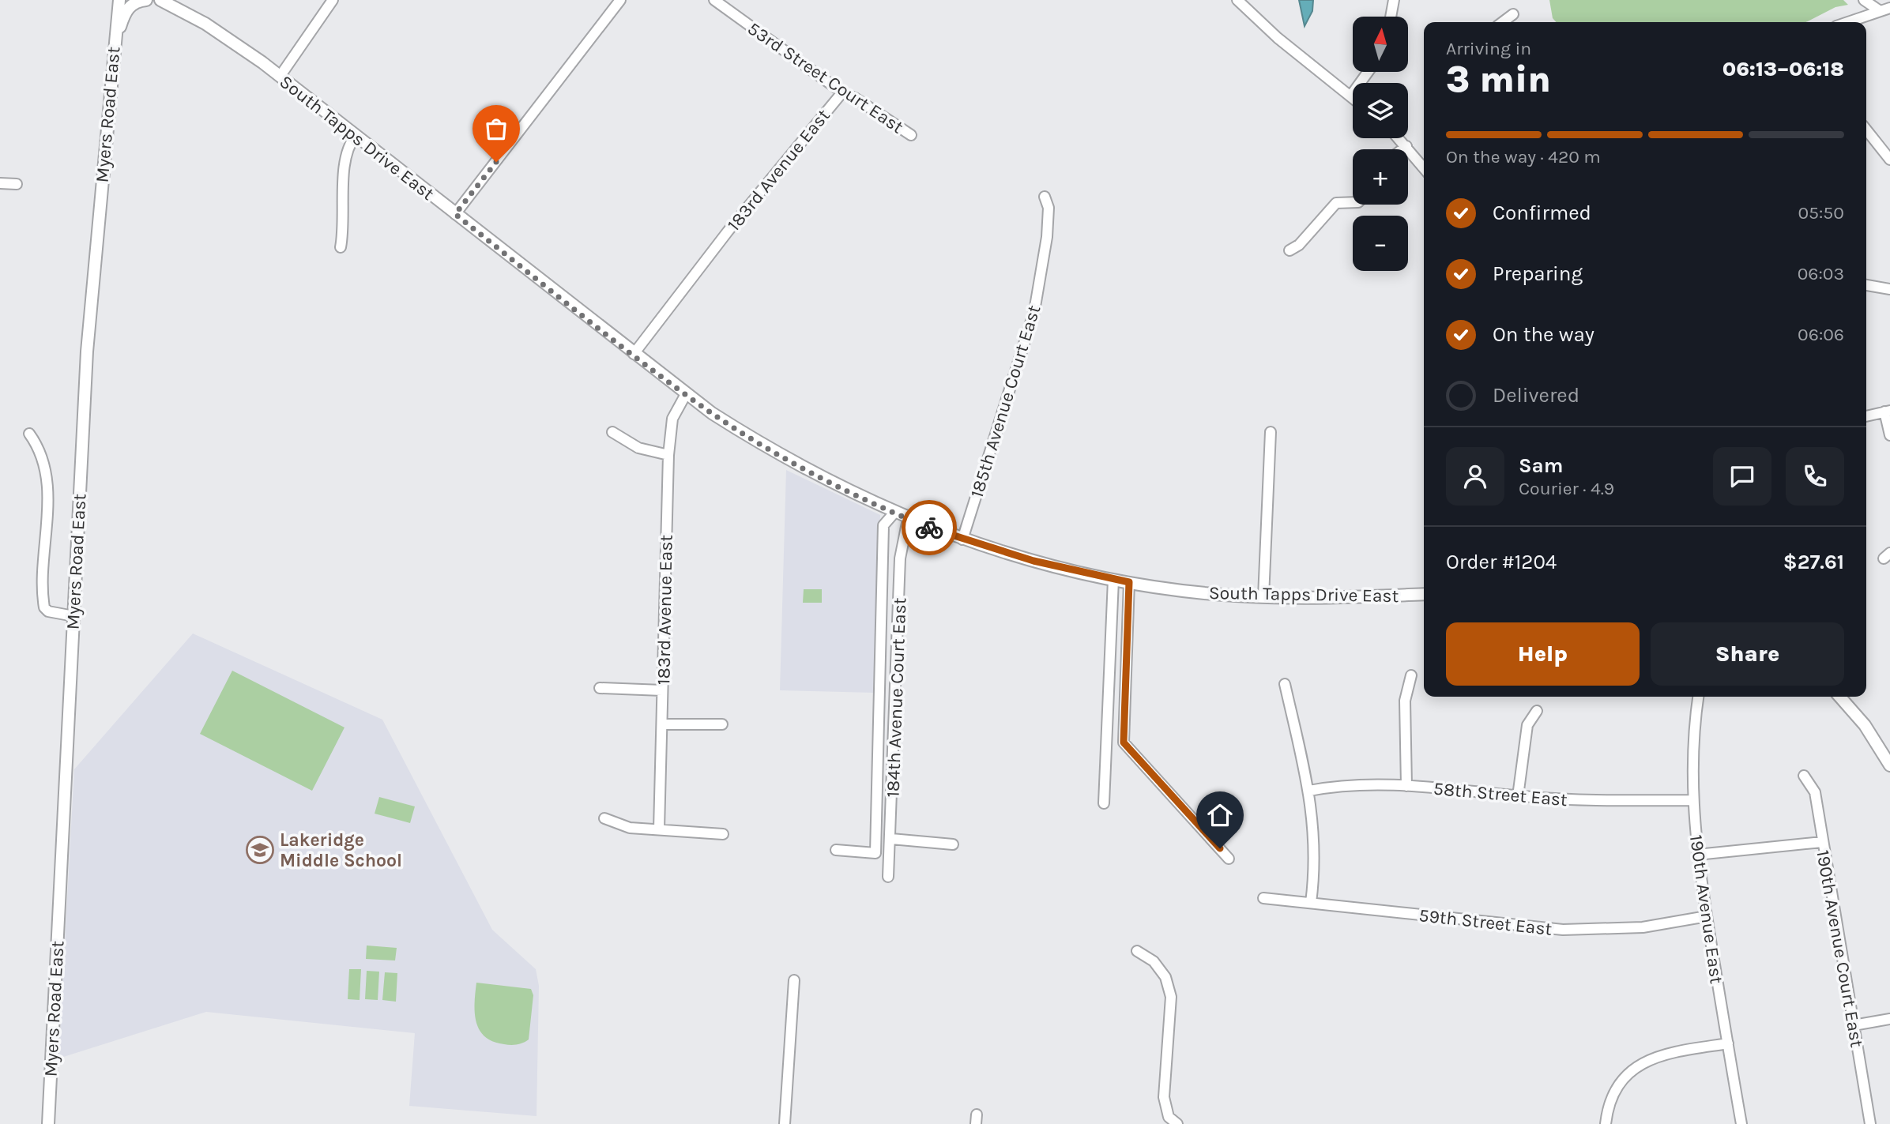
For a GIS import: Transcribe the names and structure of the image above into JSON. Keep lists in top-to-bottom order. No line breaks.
{"streets":{"street":["53rd Street Court East","Myers Road East","South Tapps Drive East","183rd Avenue East","185th Avenue Court East","184th Avenue Court East","58th Street East","190th Avenue East","59th Street East","190th Avenue Court East"]},"crossings":[["53rd Street Court East","183rd Avenue East"],["South Tapps Drive East","183rd Avenue East"],["South Tapps Drive East","185th Avenue Court East"],["South Tapps Drive East","184th Avenue Court East"],["58th Street East","190th Avenue East"],["190th Avenue East","59th Street East"]],"places":{"school or university":["Lakeridge Middle School"]},"north":"top","page":{"map_buttons":["+","−"],"heading":["3 min","Arriving in","06:13–06:18"],"panel":["Sam","Courier · 4.9","Order #1204","$27.61"],"bar":"On the way · 420 m","list":[["Confirmed","05:50"],["Preparing","06:03"],["On the way","06:06"],"Delivered"],"buttons":["Help","Share"]}}
